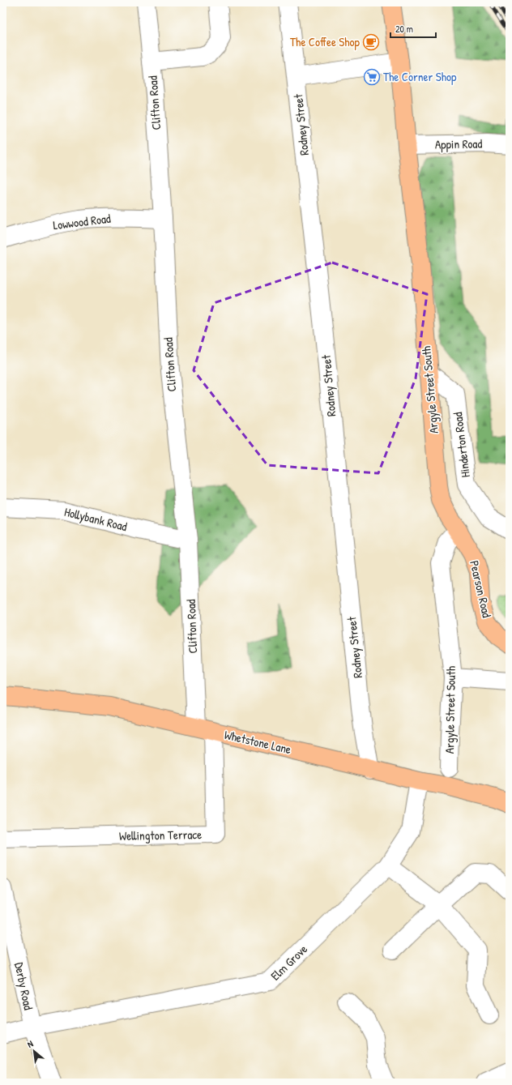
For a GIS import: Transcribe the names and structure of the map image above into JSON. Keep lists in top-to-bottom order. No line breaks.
{"streets":{"main road":["Argyle Street South","Pearson Road","Whetstone Lane"],"street":["Clifton Road","Rodney Street","Appin Road","Lowwood Road","Hinderton Road","Hollybank Road","Wellington Terrace","Elm Grove","Derby Road"]},"crossings":[["Clifton Road","Lowwood Road"],["Clifton Road","Hollybank Road"],["Clifton Road","Whetstone Lane"],["Rodney Street","Whetstone Lane"],["Appin Road","Argyle Street South"],["Argyle Street South","Hinderton Road"],["Argyle Street South","Pearson Road"],["Whetstone Lane","Wellington Terrace"],["Whetstone Lane","Elm Grove"],["Elm Grove","Derby Road"]],"places":{"cafe":["The Coffee Shop"],"supermarket":["The Corner Shop"]},"scale_bar":"20 m","north":"top left"}
